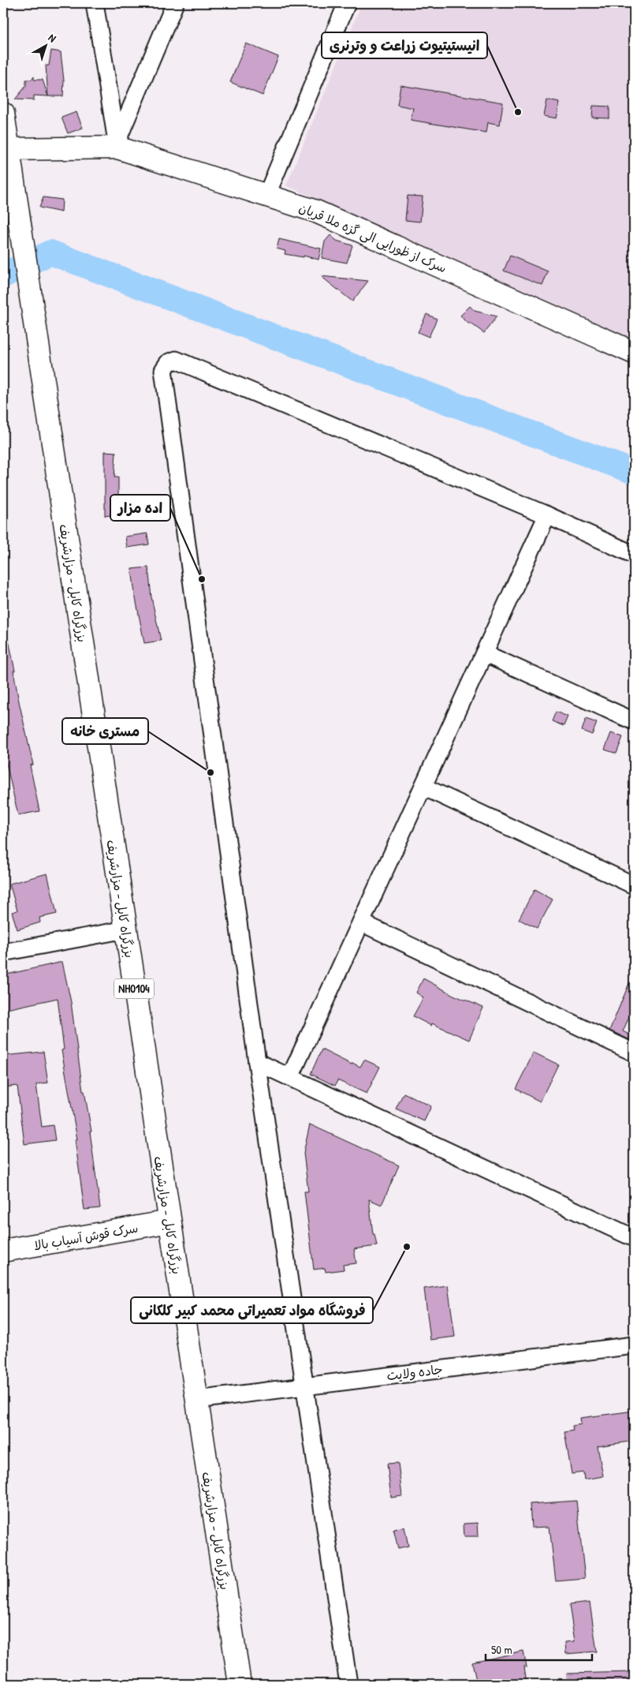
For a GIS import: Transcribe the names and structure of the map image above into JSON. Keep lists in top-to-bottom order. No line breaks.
{"streets":{"main road":["سرک از ظورایی الی گزه ملا قربان","بزرگراه کابل - مزارشریف","NH0104","سرک قوش آسیاب بالا"],"street":["جاده ولایت"]},"crossings":[["سرک از ظورایی الی گزه ملا قربان","بزرگراه کابل - مزارشریف"],["بزرگراه کابل - مزارشریف","سرک قوش آسیاب بالا"],["بزرگراه کابل - مزارشریف","جاده ولایت"]],"places":["انیستیتیوت زراعت و وترنری","اده مزار","مستری خانه","فروشگاه مواد تعمیراتی محمد کبیر کلکانی"],"scale_bar":"50 m","north":"top right"}
